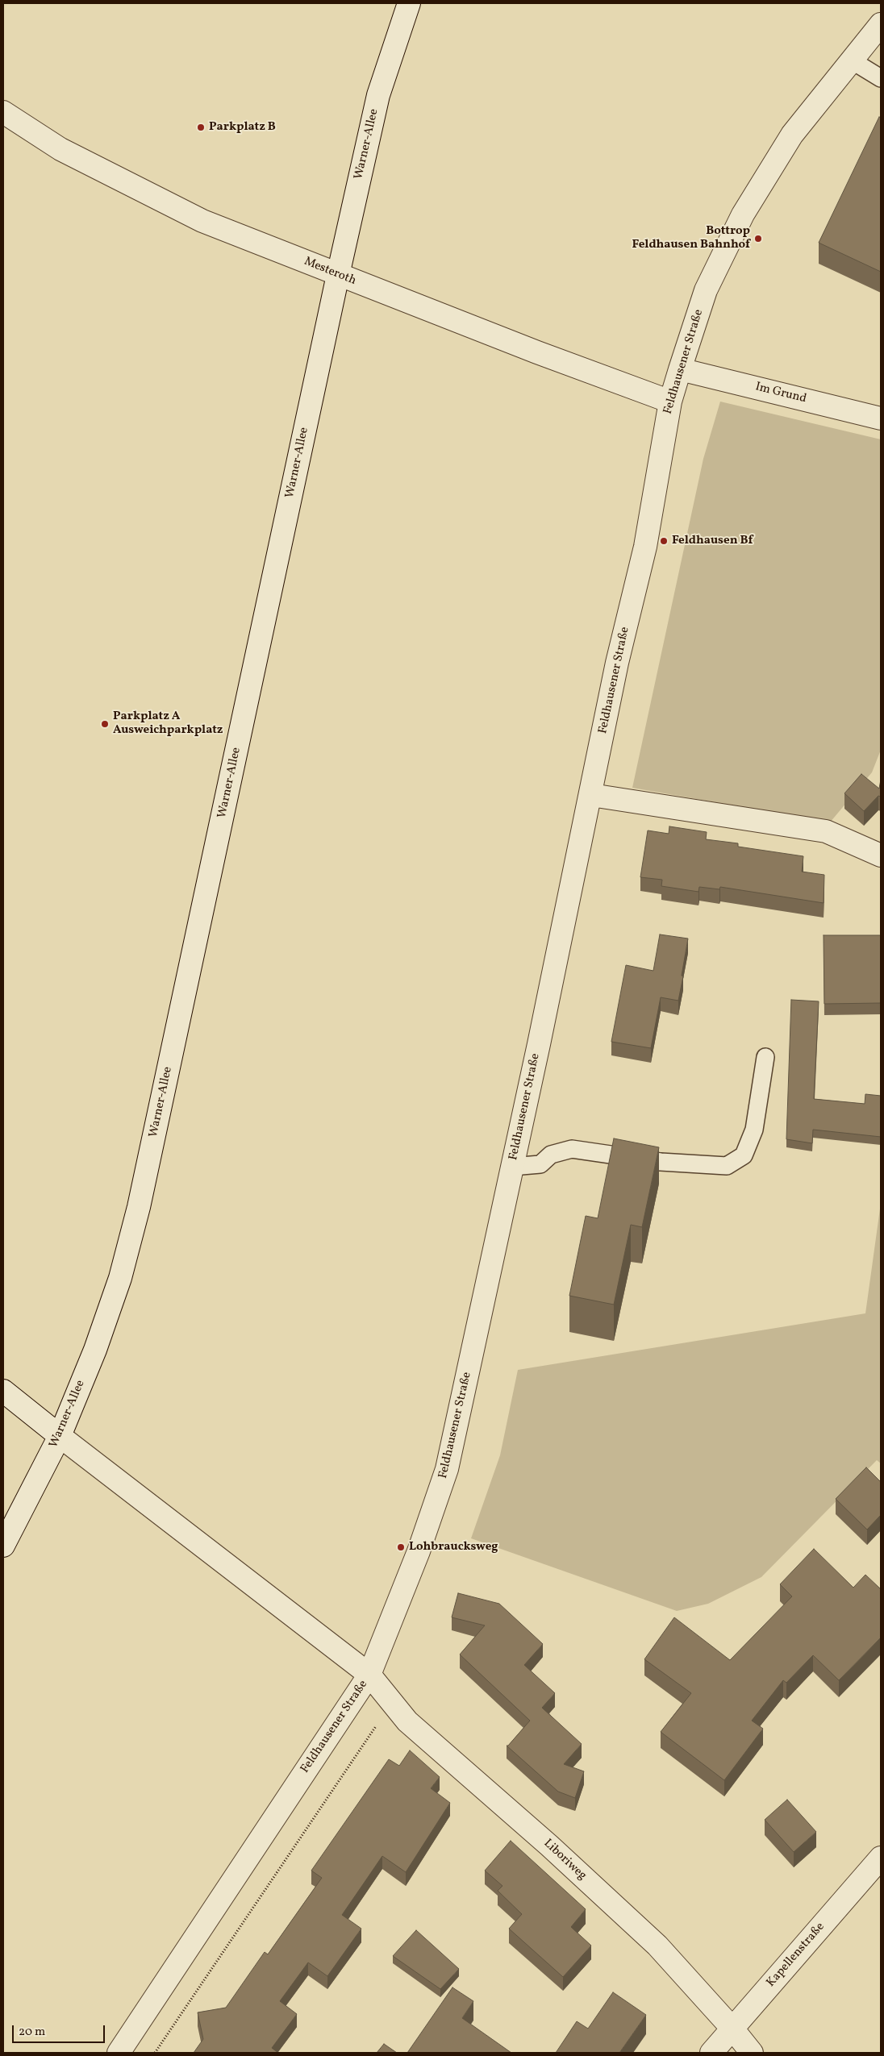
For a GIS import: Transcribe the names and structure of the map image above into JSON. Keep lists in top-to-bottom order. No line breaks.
{"streets":{"street":["Warner-Allee","Mesteroth","Feldhausener Straße","Im Grund","Liboriweg","Kapellenstraße"]},"crossings":[["Warner-Allee","Mesteroth"],["Mesteroth","Feldhausener Straße"],["Feldhausener Straße","Im Grund"],["Feldhausener Straße","Liboriweg"],["Liboriweg","Kapellenstraße"]],"places":["Parkplatz B","Bottrop Feldhausen Bahnhof","Feldhausen Bf","Parkplatz A Ausweichparkplatz","Lohbraucksweg"],"scale_bar":"20 m"}
